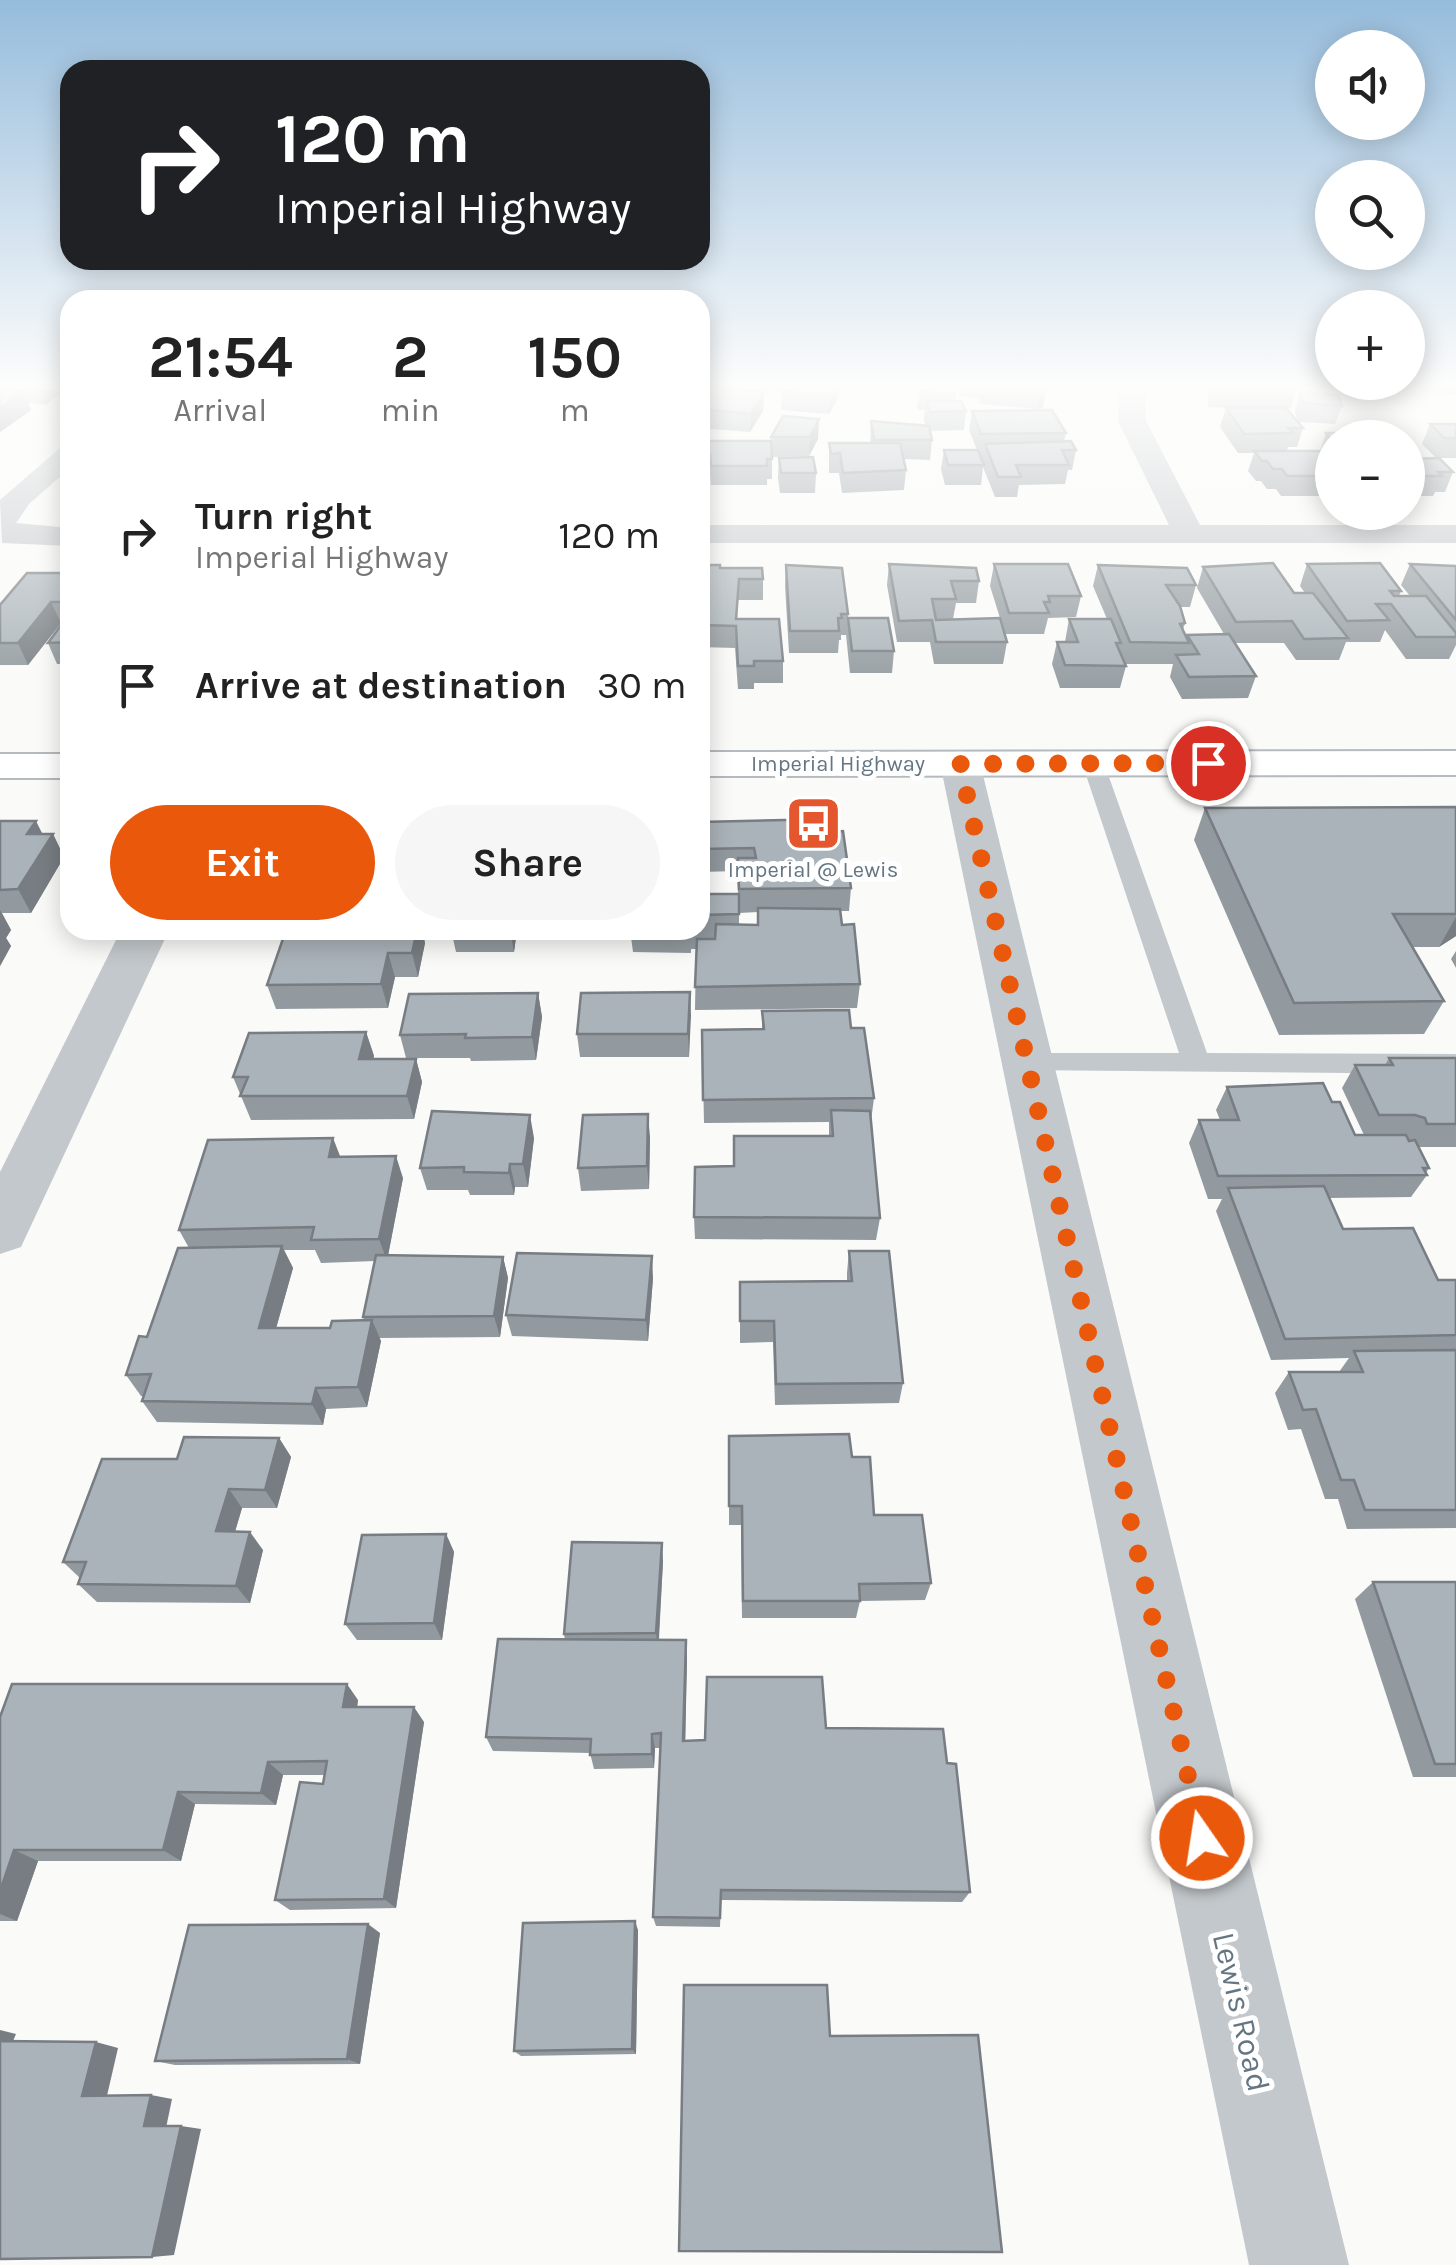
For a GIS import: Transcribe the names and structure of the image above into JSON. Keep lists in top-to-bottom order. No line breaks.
{"streets":{"main road":["Imperial Highway"],"street":["Lewis Road"]},"crossings":[["Imperial Highway","Lewis Road"]],"places":{"bus stop":["Imperial @ Lewis"]},"page":{"map_buttons":["+","−"],"turn":["120 m","Imperial Highway"],"eta":["21:54","Arrival","2","min","150","m"],"list":[{"name":"Turn right","note":"Imperial Highway","value":"120 m"},{"name":"Arrive at destination","value":"30 m"}],"buttons":["Exit","Share"]}}
